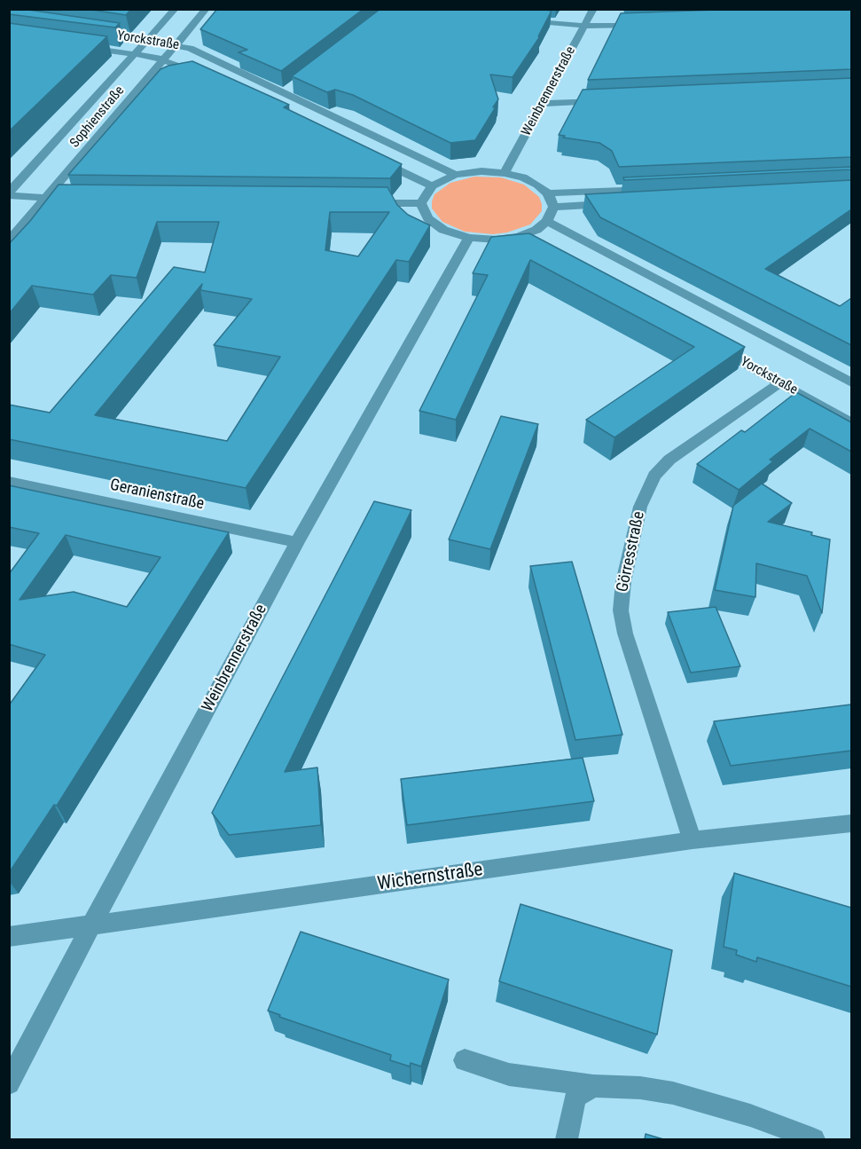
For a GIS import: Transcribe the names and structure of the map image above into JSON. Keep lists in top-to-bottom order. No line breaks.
{"streets":{"street":["Yorckstraße","Weinbrennerstraße","Sophienstraße","Geranienstraße","Görresstraße","Wichernstraße"]},"crossings":[["Yorckstraße","Sophienstraße"],["Yorckstraße","Görresstraße"],["Weinbrennerstraße","Geranienstraße"],["Weinbrennerstraße","Wichernstraße"],["Görresstraße","Wichernstraße"]]}
